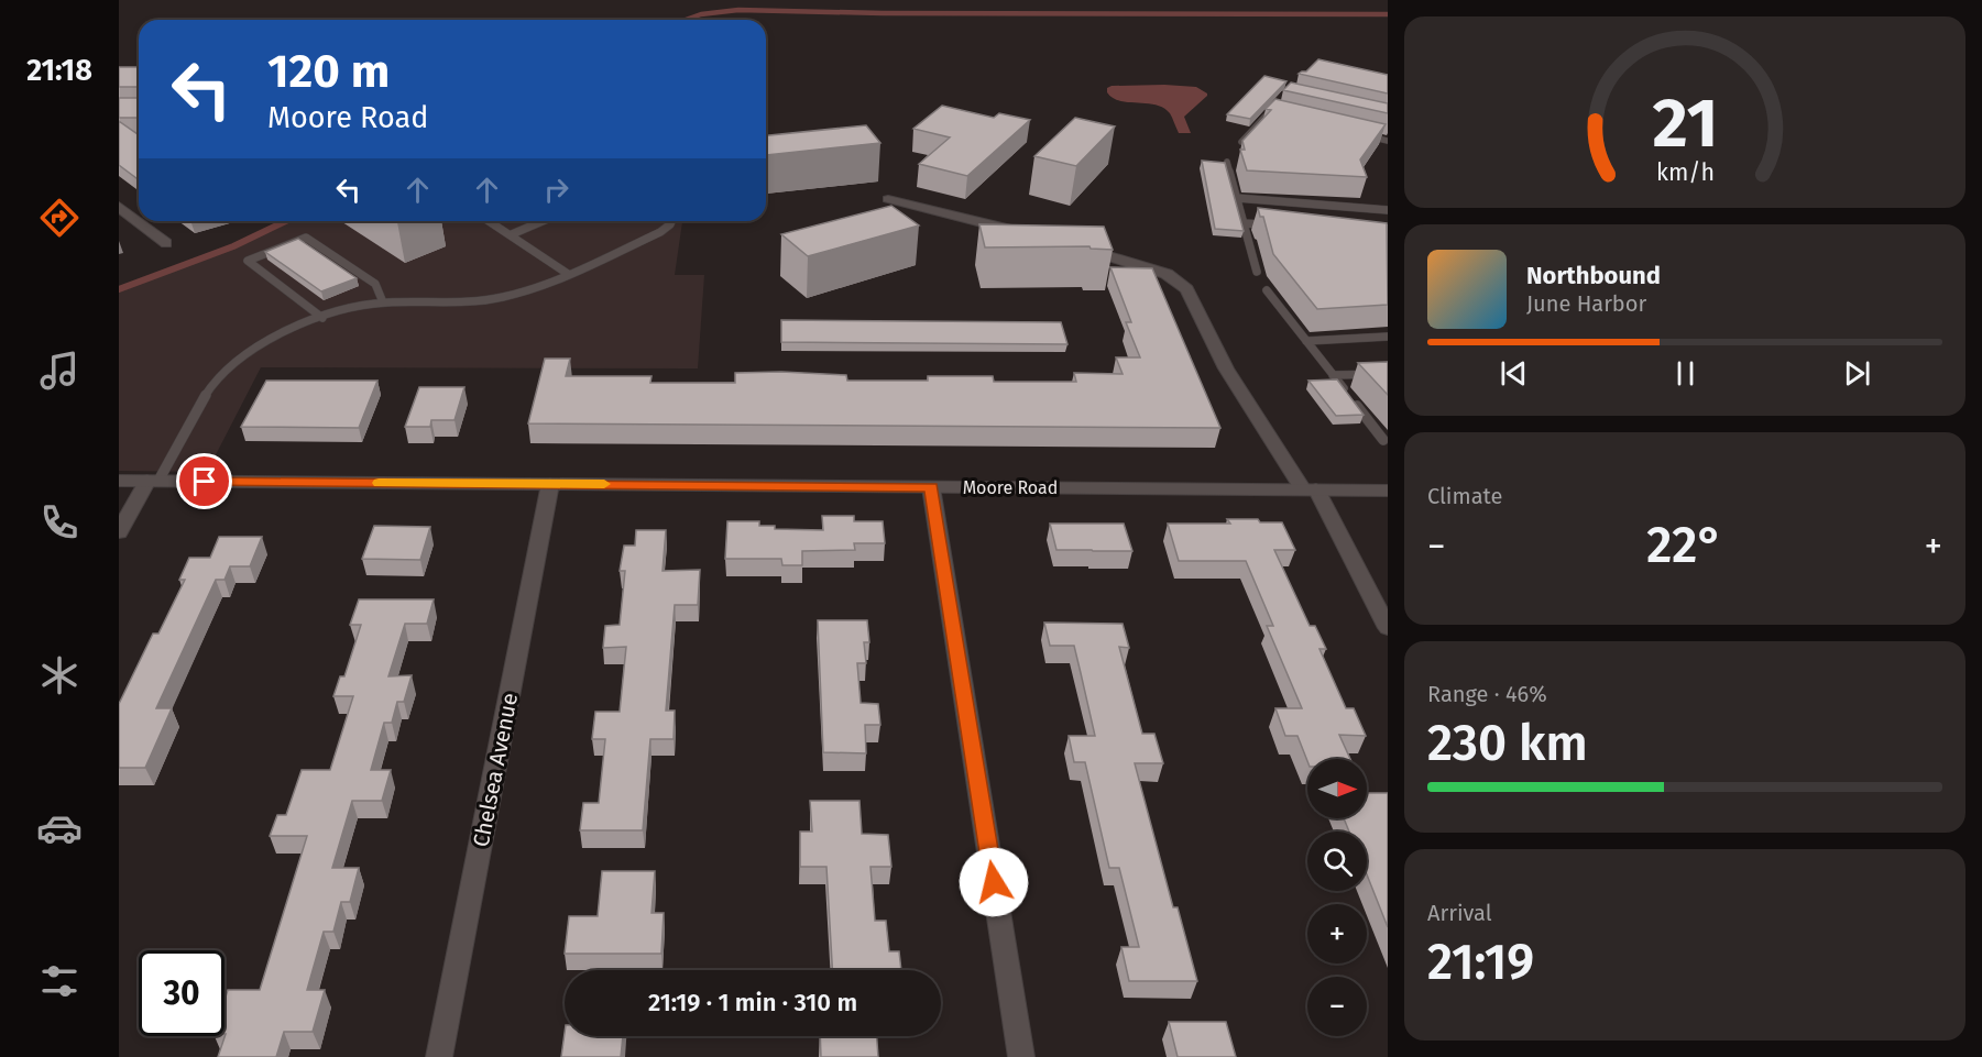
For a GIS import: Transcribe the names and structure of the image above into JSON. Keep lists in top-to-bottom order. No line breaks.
{"streets":{"street":["Moore Road","Chelsea Avenue"]},"crossings":[["Moore Road","Chelsea Avenue"]],"north":"right","page":{"tabs":"21:18","turn":["120 m","Moore Road"],"song":["Northbound","June Harbor"],"tile":["Climate",["Range · 46%","230 km"],["Arrival","21:19"]],"heat":["−","22°","+"],"map_buttons":["+","−"],"limit":"30","trip":"21:19 · 1 min · 310 m","gauge":["21","km/h"]}}
